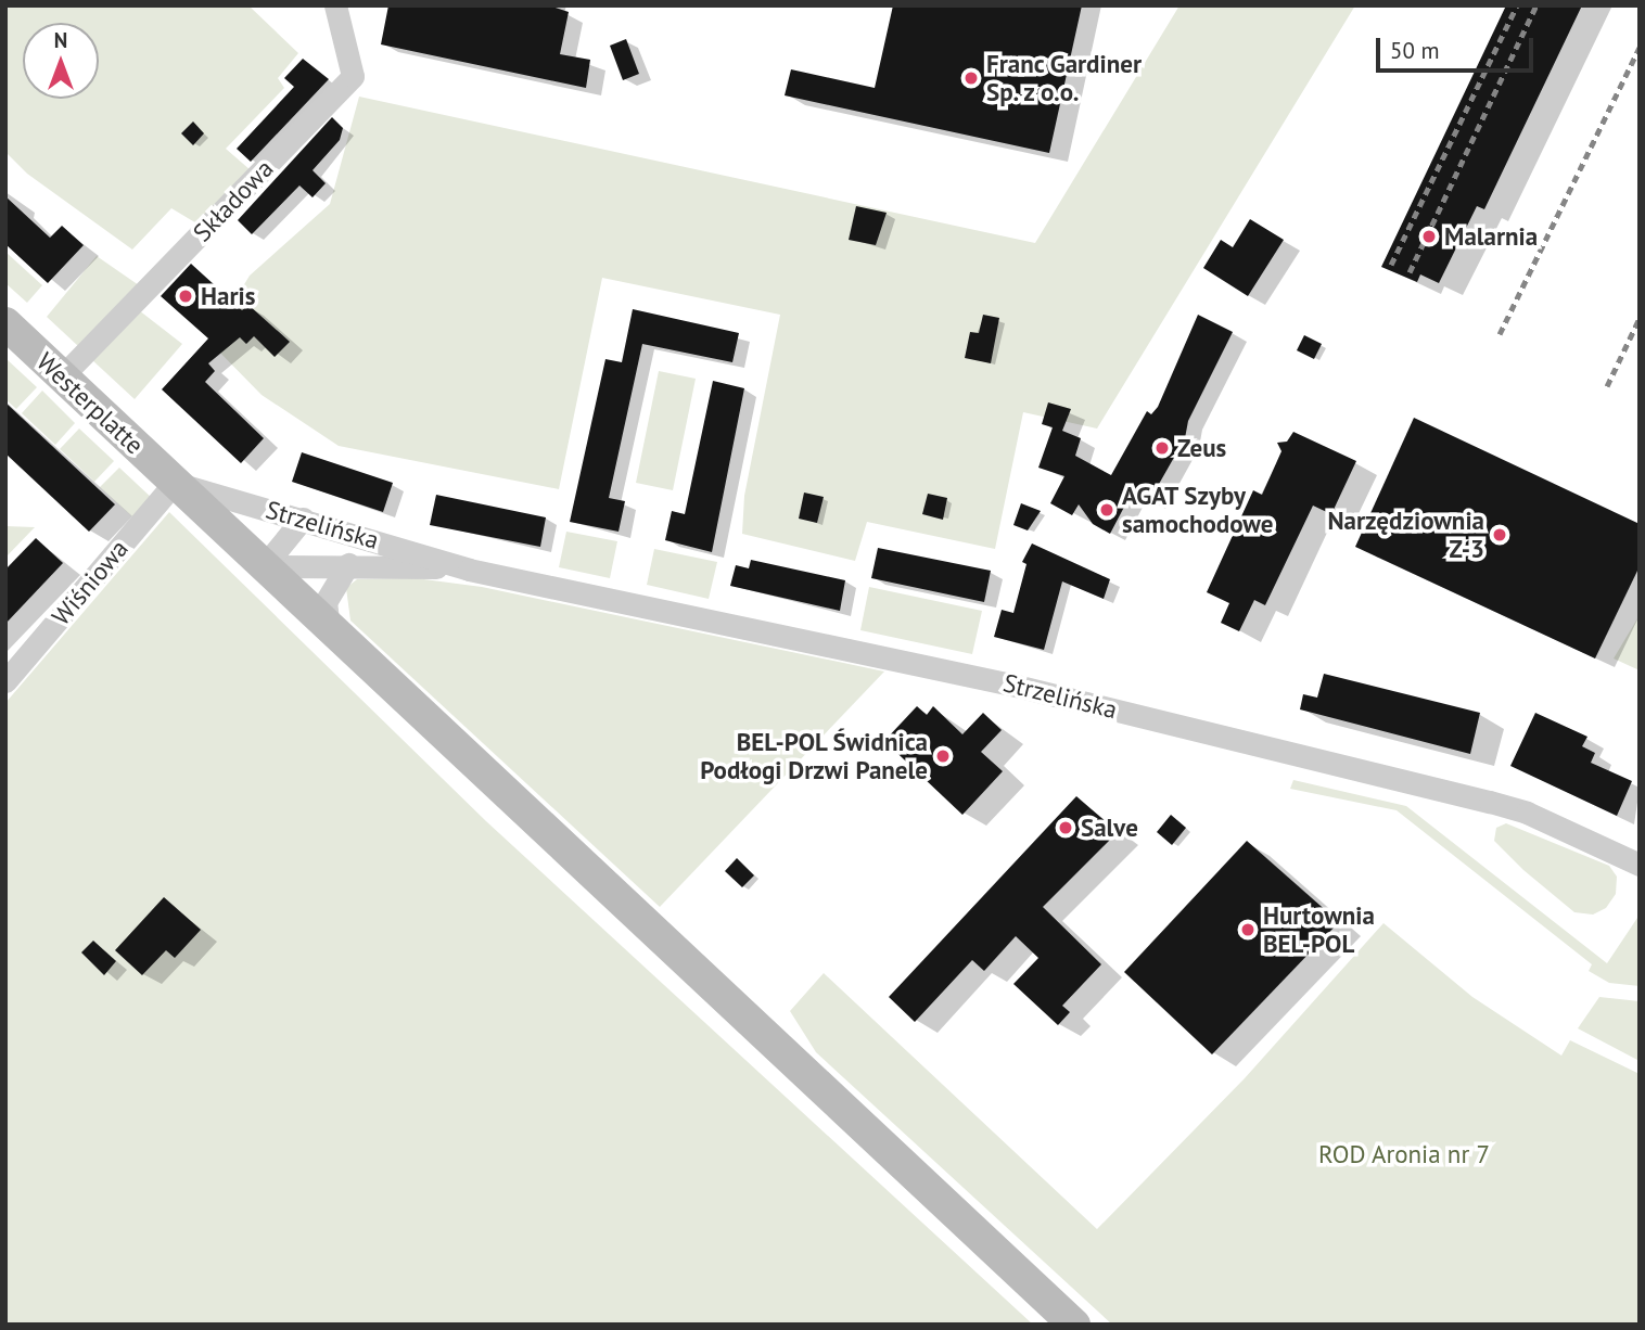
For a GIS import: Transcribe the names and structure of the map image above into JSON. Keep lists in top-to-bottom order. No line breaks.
{"streets":{"main road":["Westerplatte"],"street":["Składowa","Strzelińska","Wiśniowa"]},"crossings":[["Składowa","Westerplatte"],["Westerplatte","Strzelińska"],["Westerplatte","Wiśniowa"],["Strzelińska","Wiśniowa"]],"parks":["ROD Aronia nr 7"],"places":["Franc Gardiner Sp. z o.o.","Malarnia","Haris","Zeus","AGAT Szyby samochodowe","Narzędziownia Z-3","BEL-POL Świdnica Podłogi Drzwi Panele","Salve","Hurtownia BEL-POL"],"scale_bar":"50 m","north":"top"}
